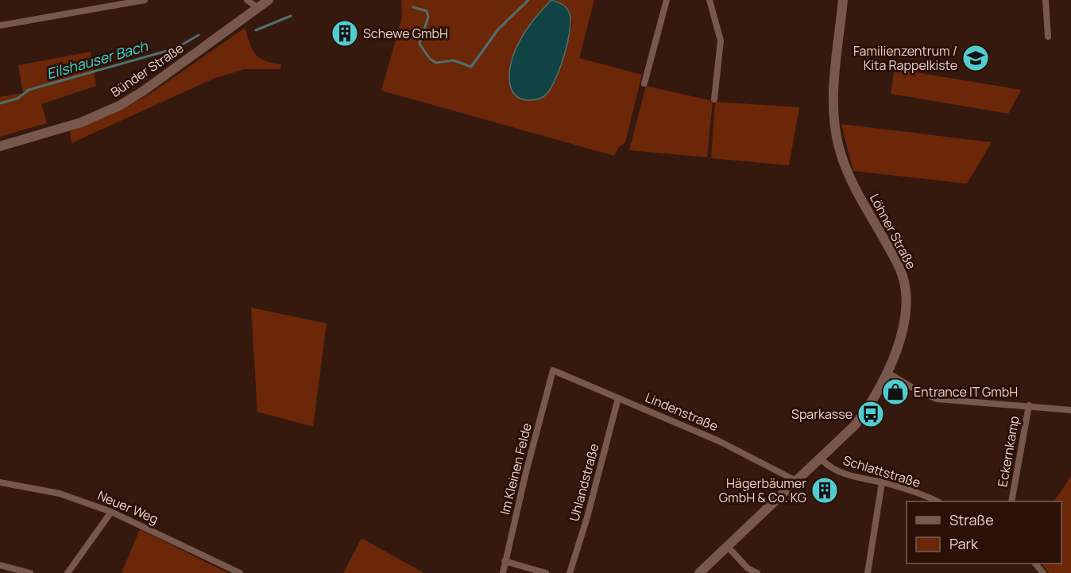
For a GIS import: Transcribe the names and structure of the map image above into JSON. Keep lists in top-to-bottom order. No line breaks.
{"streets":{"main road":["Bünder Straße","Löhner Straße"],"street":["Lindenstraße","Eckernkamp","Im Kleinen Felde","Schlattstraße","Uhlandstraße","Neuer Weg"]},"crossings":[["Löhner Straße","Lindenstraße"],["Löhner Straße","Schlattstraße"],["Lindenstraße","Im Kleinen Felde"],["Lindenstraße","Uhlandstraße"]],"water":["Eilshauser Bach"],"places":{"building":["Schewe GmbH","Hägerbäumer GmbH & Co. KG"],"school or university":["Familienzentrum / Kita Rappelkiste"],"shop":["Entrance IT GmbH"],"bus stop":["Sparkasse"]},"legend":["Straße","Park"]}
